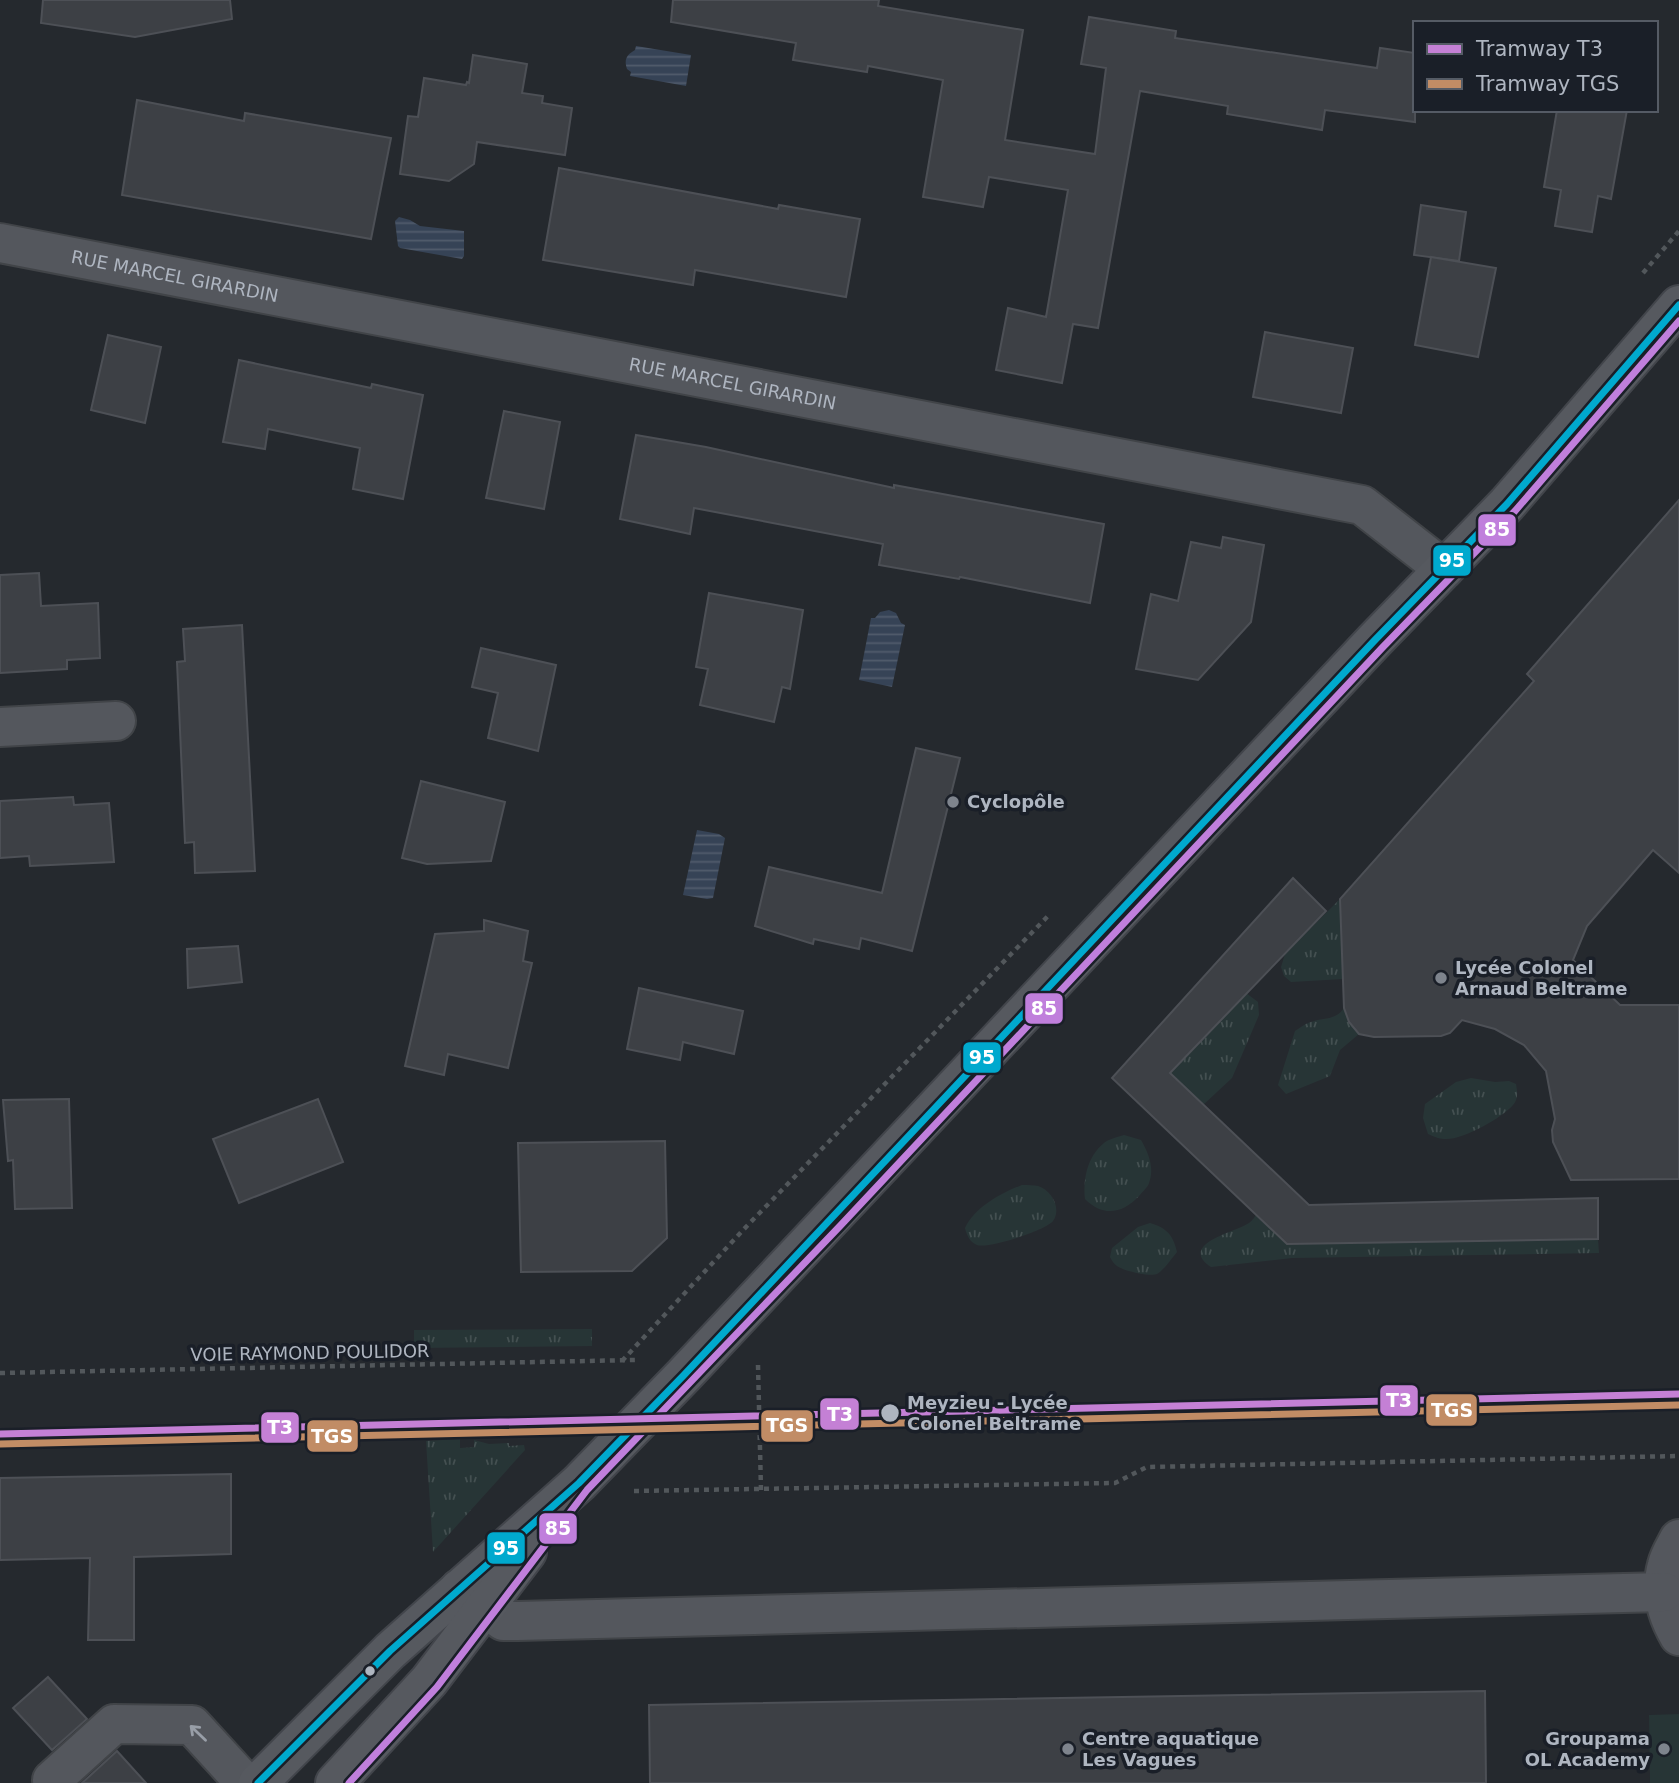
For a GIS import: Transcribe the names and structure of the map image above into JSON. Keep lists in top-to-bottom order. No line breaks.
{"streets":{"street":["RUE MARCEL GIRARDIN"],"path":["VOIE RAYMOND POULIDOR"]},"places":["Cyclopôle","Lycée Colonel Arnaud Beltrame","Meyzieu - Lycée Colonel Beltrame","Centre aquatique Les Vagues","Groupama OL Academy"],"lines":["transit line 95","transit line 85","tram line T3","tram line TGS"],"legend":["Tramway T3","Tramway TGS"]}
